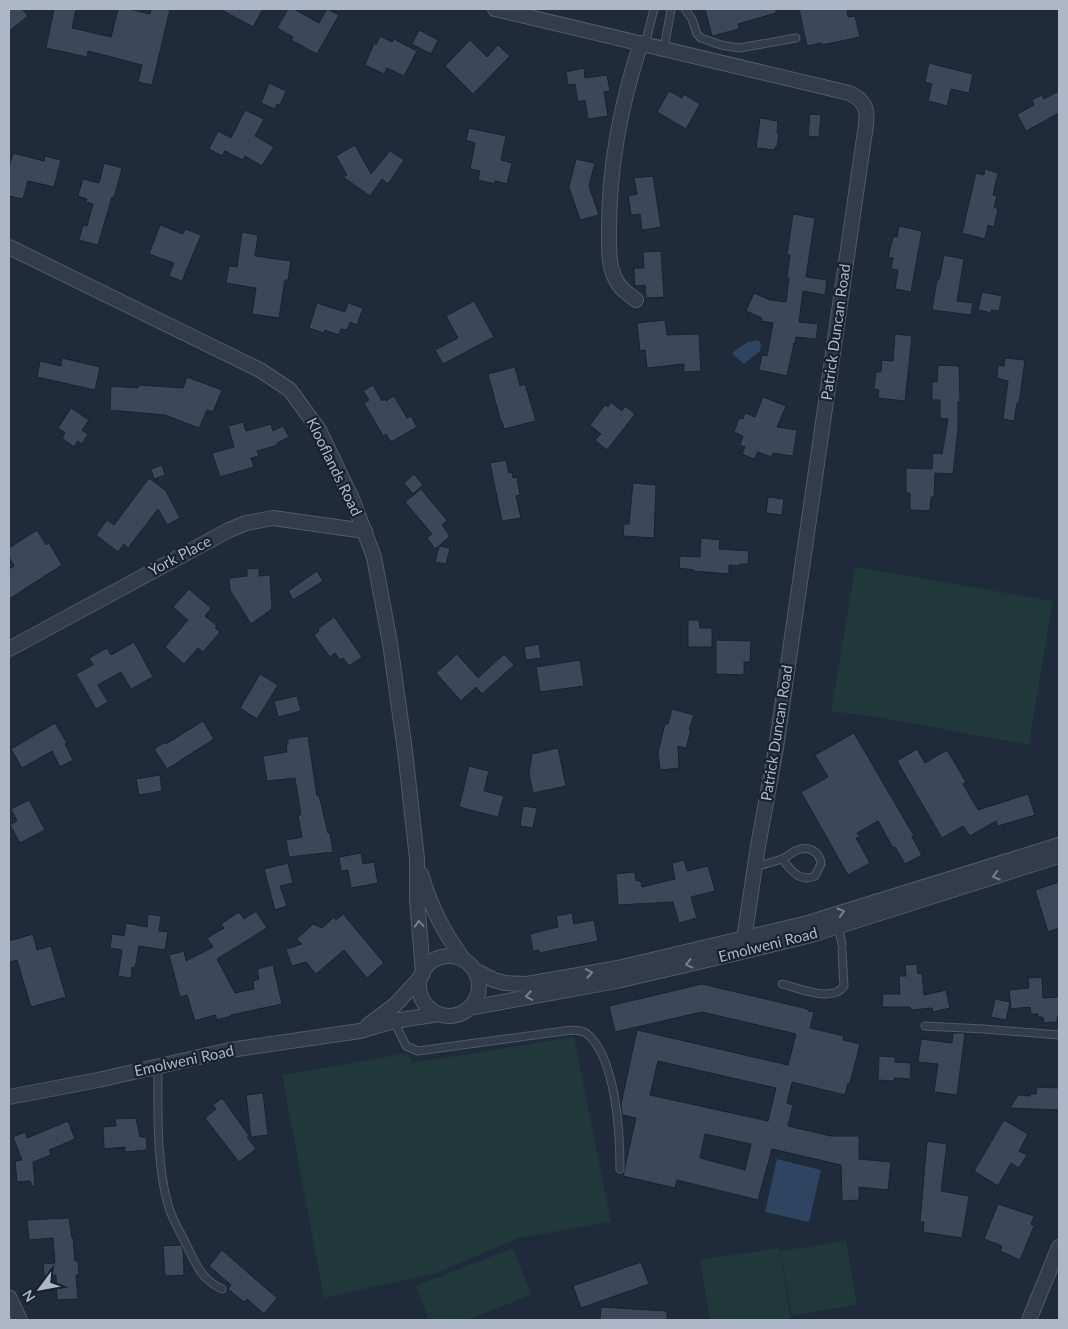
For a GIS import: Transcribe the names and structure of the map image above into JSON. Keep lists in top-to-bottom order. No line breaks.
{"streets":{"street":["Patrick Duncan Road","Klooflands Road","York Place","Emolweni Road"]},"crossings":[["Patrick Duncan Road","Emolweni Road"],["Klooflands Road","York Place"],["Klooflands Road","Emolweni Road"]],"north":"bottom left"}
